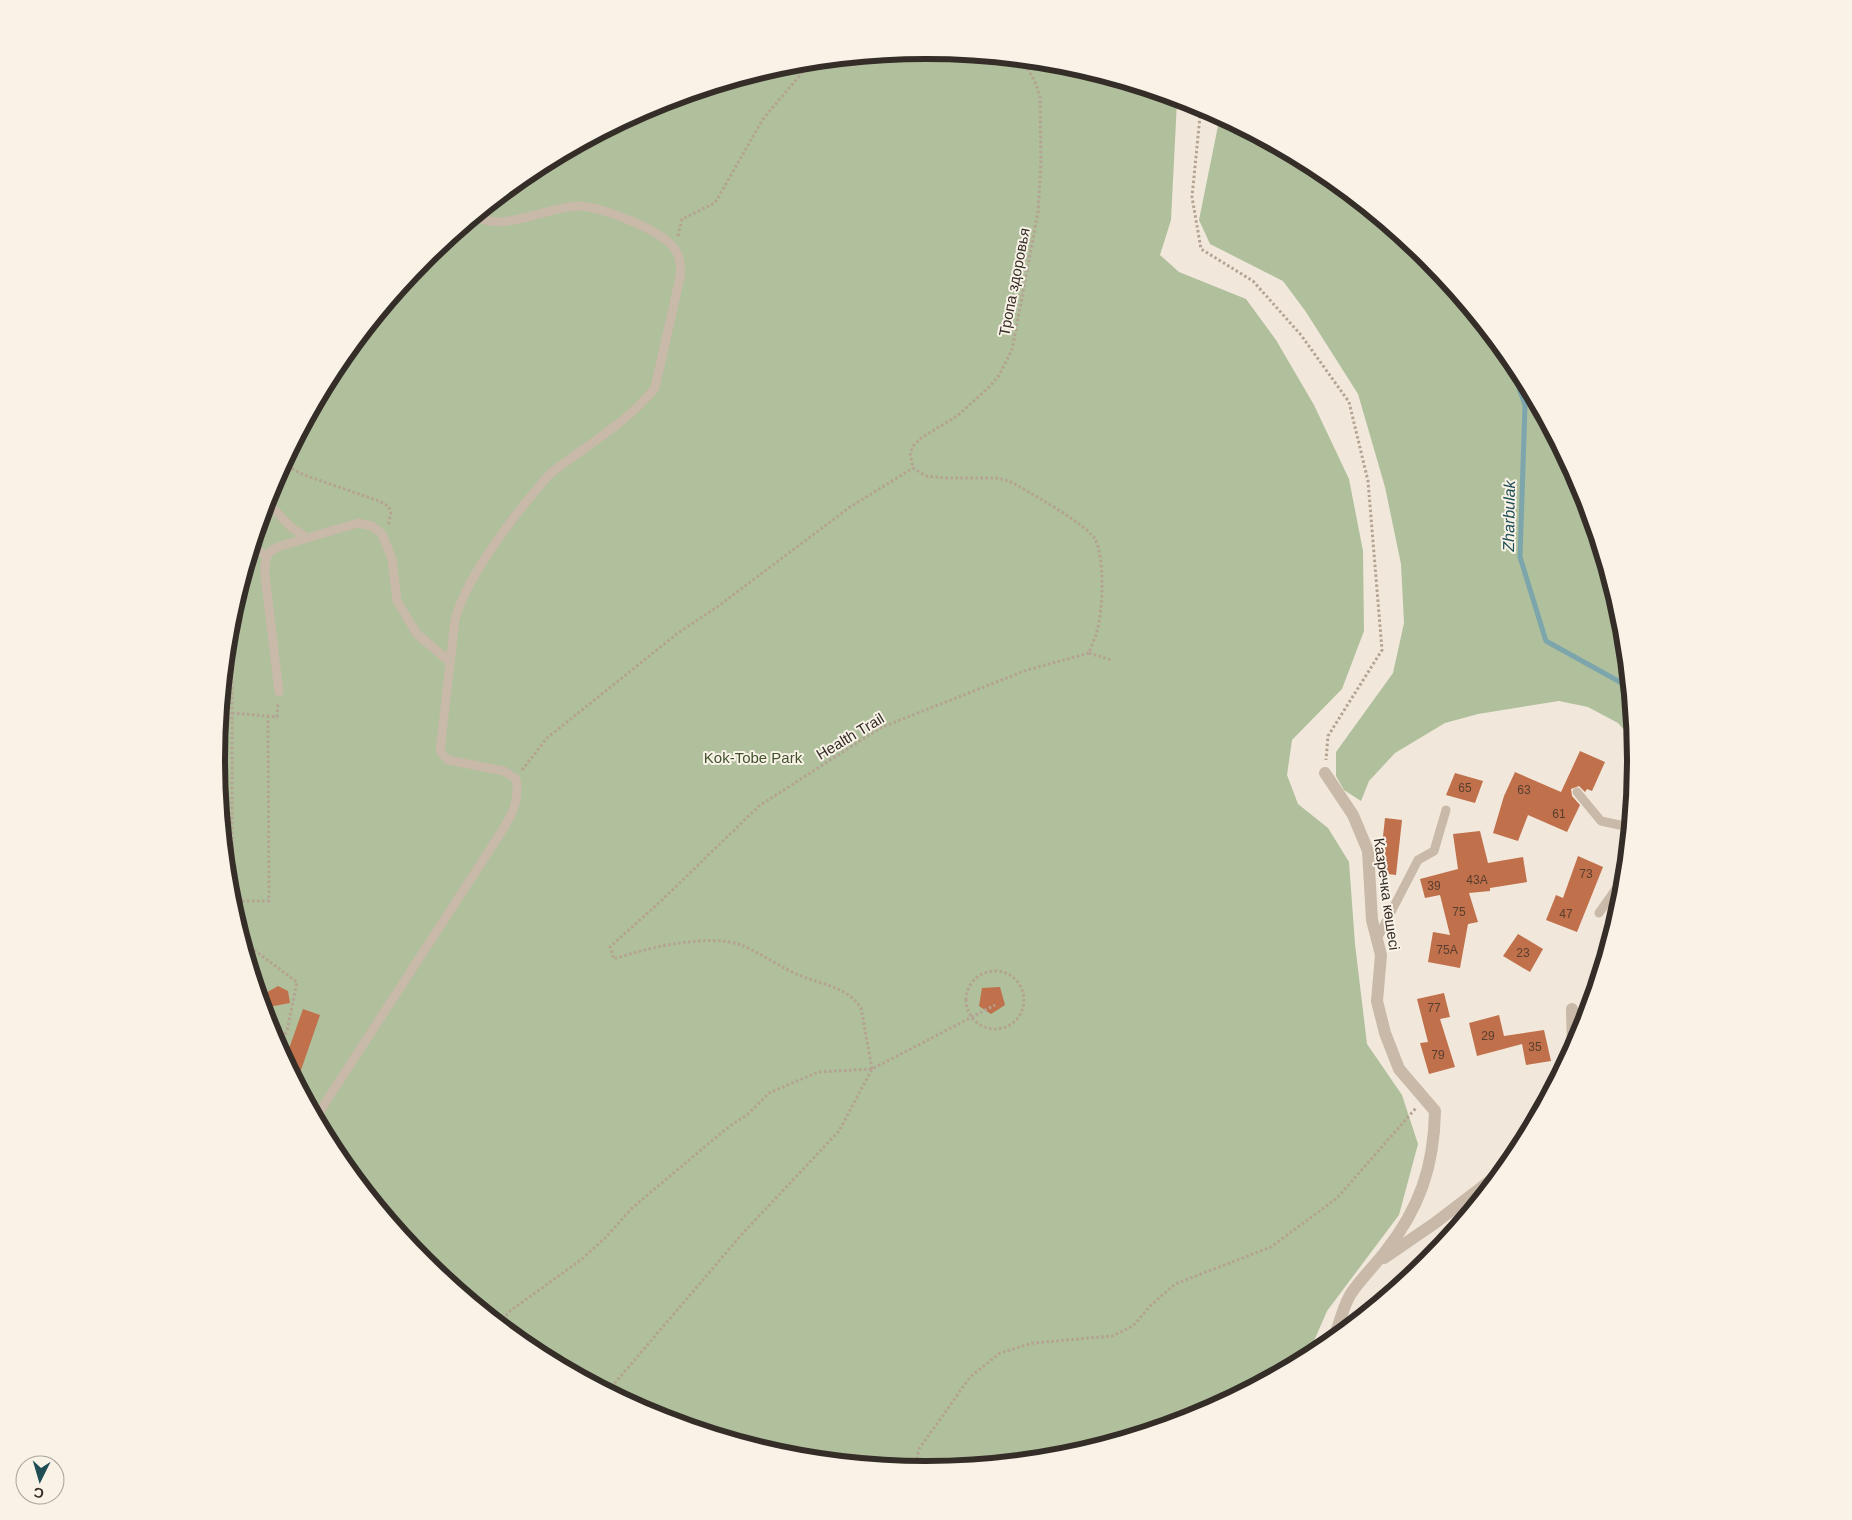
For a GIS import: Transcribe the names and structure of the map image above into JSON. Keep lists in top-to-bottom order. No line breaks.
{"streets":{"street":["Казречка көшесі"],"path":["Тропа здоровья","Health Trail"]},"water":["Zharbulak"],"parks":["Kok-Tobe Park"],"house_numbers":["65","63","61","73","43А","39","75","47","75А","23","77","29","35","79"],"north":"bottom"}
